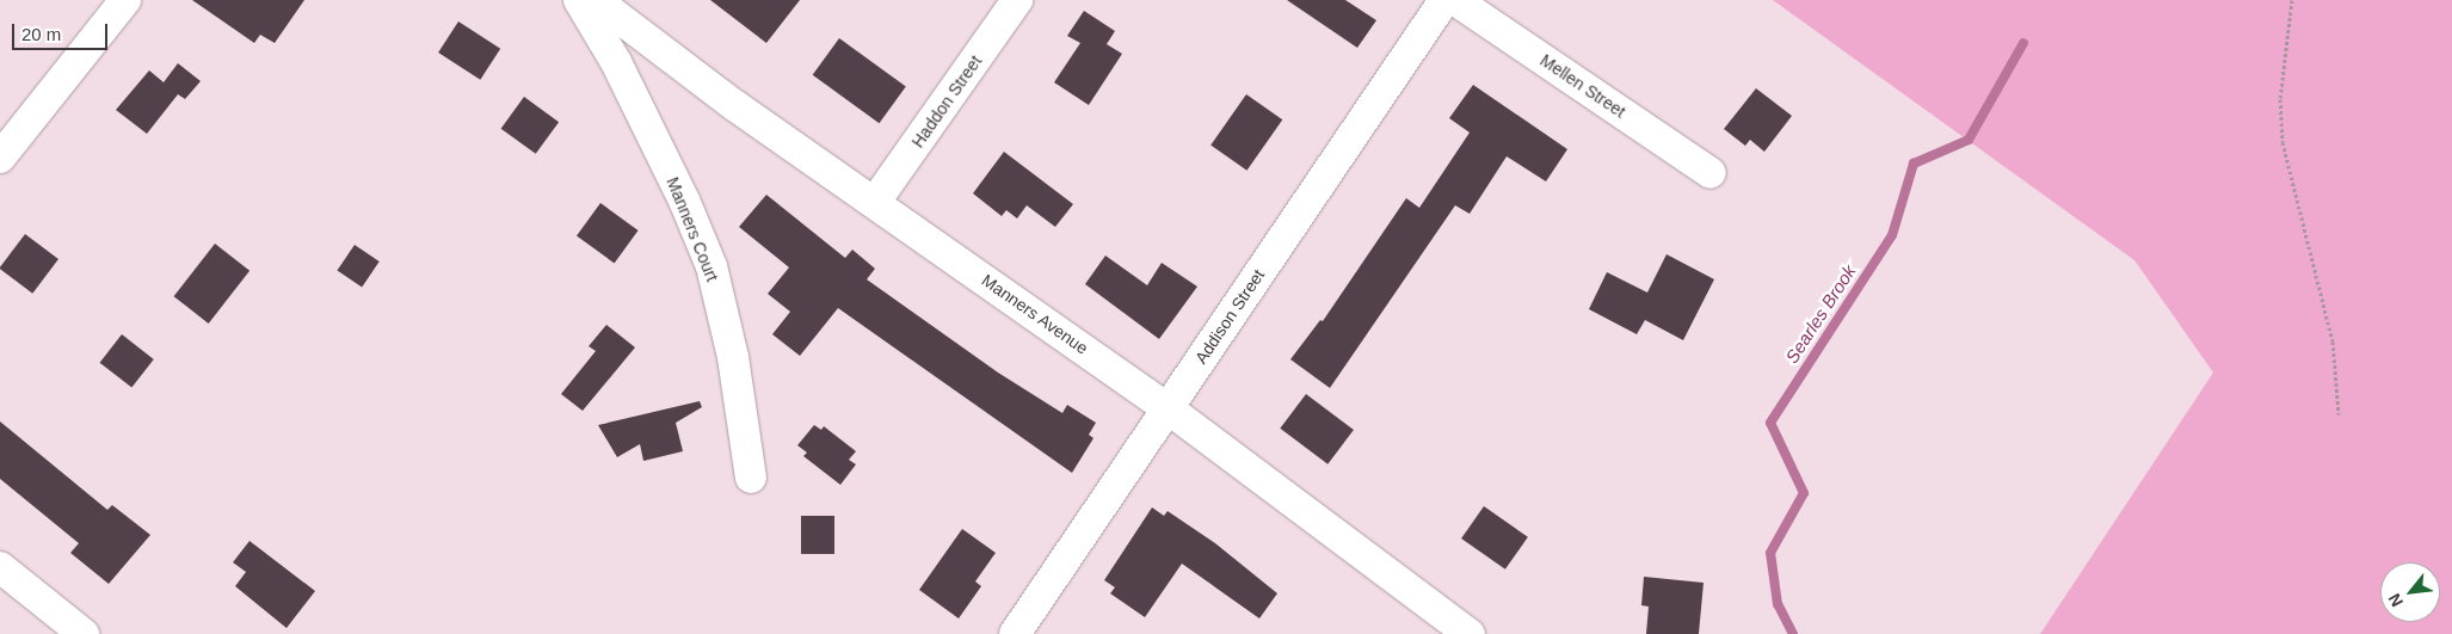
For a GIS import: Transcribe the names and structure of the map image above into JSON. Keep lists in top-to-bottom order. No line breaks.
{"streets":{"street":["Mellen Street","Haddon Street","Manners Court","Manners Avenue","Addison Street"]},"crossings":[["Haddon Street","Manners Avenue"],["Manners Avenue","Addison Street"]],"water":["Searles Brook"],"scale_bar":"20 m","north":"bottom left"}
